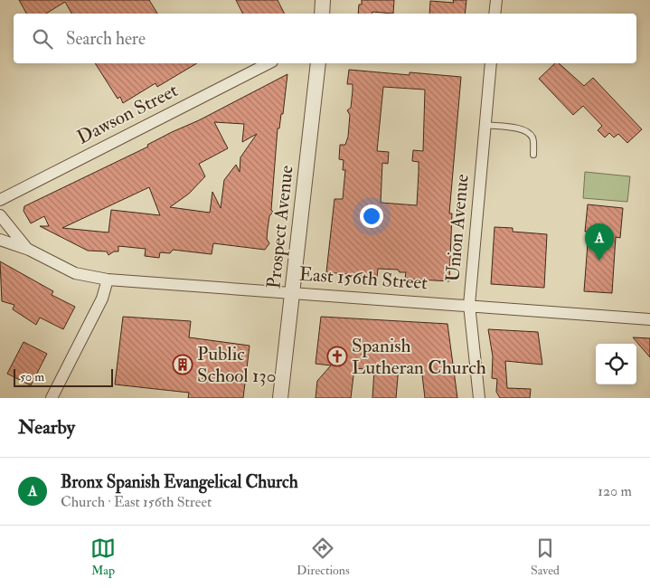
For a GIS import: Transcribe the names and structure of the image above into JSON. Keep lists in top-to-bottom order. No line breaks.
{"streets":{"street":["Dawson Street","Prospect Avenue","Union Avenue","East 156th Street"]},"crossings":[["Prospect Avenue","East 156th Street"],["Union Avenue","East 156th Street"]],"places":{"church":["Spanish Lutheran Church"],"building":["Public School 130"]},"scale_bar":"50 m","page":{"search":"Search here","pins":"A","scale":"50 m","heading":"Nearby","list":[{"mark":"A","name":"Bronx Spanish Evangelical Church","note":"Church · East 156th Street","value":"120 m"}],"nav":["Map","Directions","Saved"]}}
